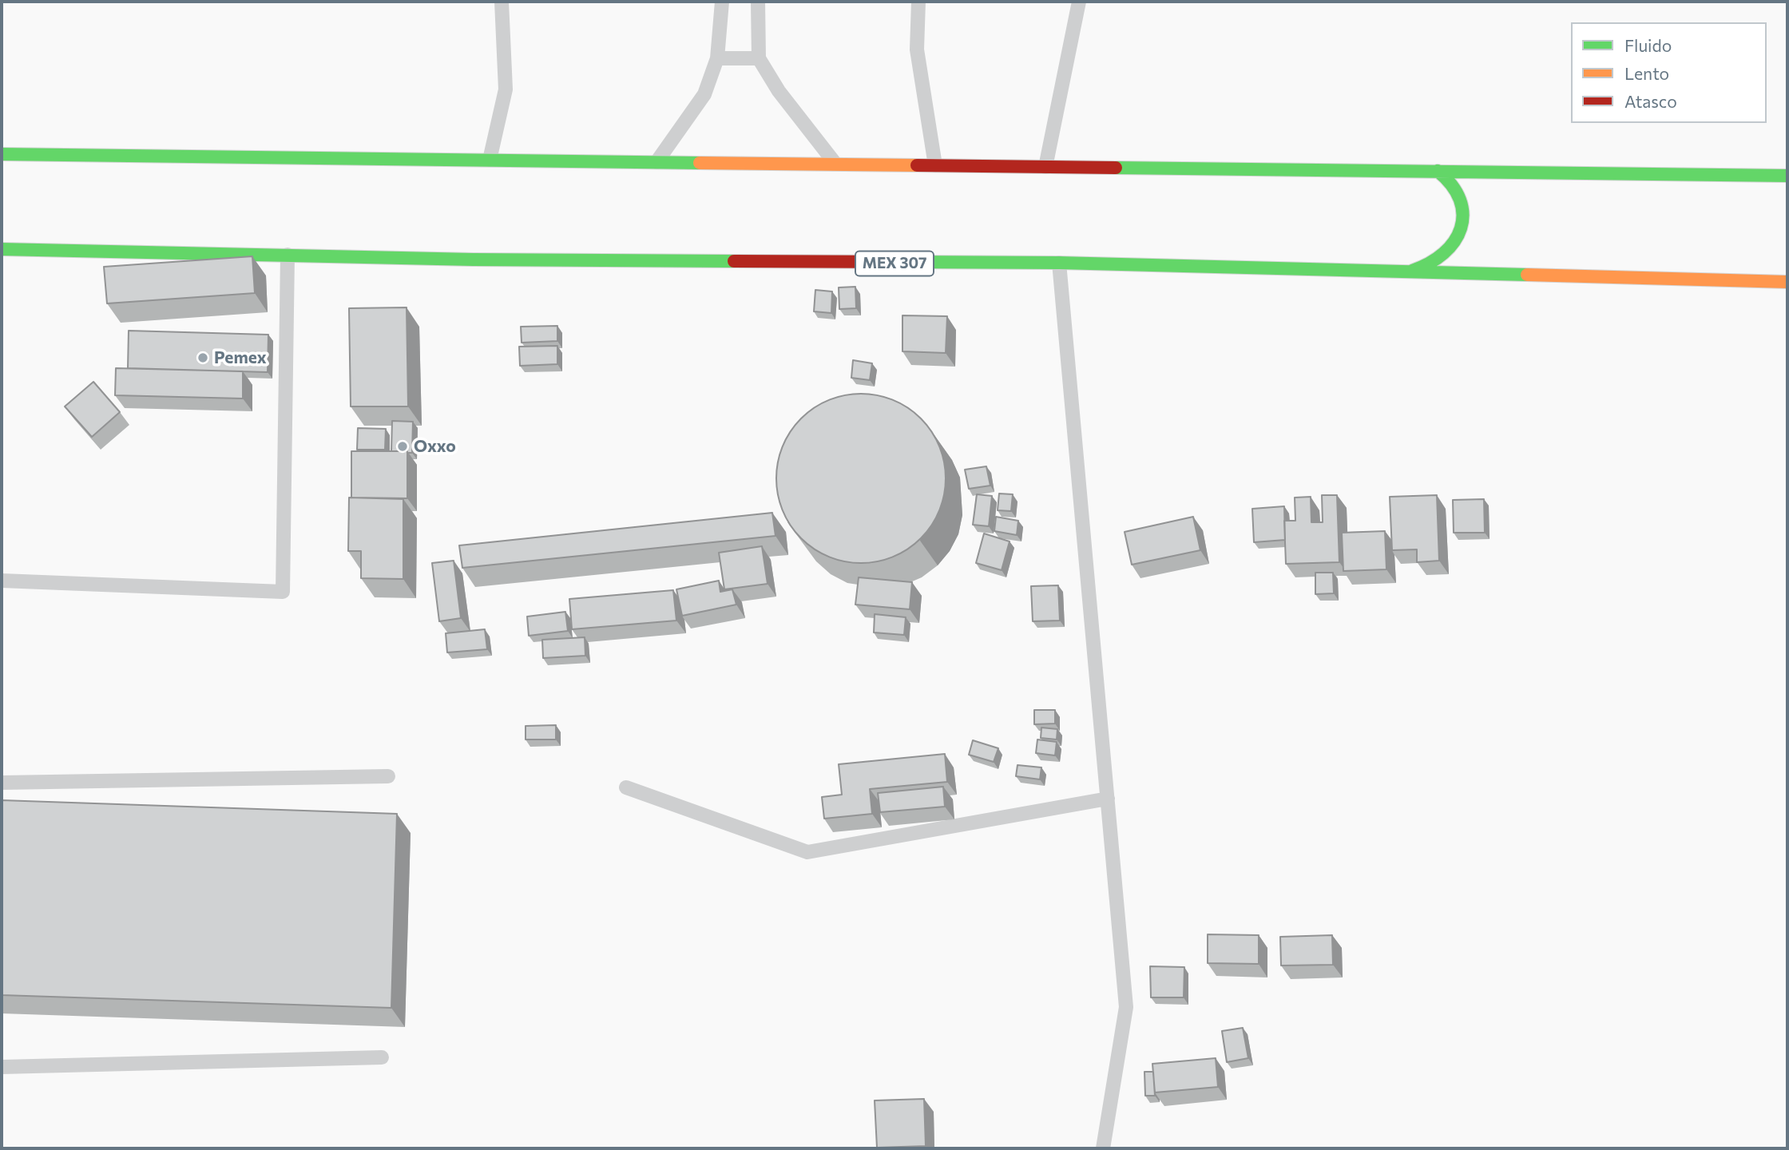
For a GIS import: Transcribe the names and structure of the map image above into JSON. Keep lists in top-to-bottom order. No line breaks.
{"streets":{"highway":["MEX 307"]},"places":["Pemex","Oxxo"],"legend":["Fluido","Lento","Atasco"]}
